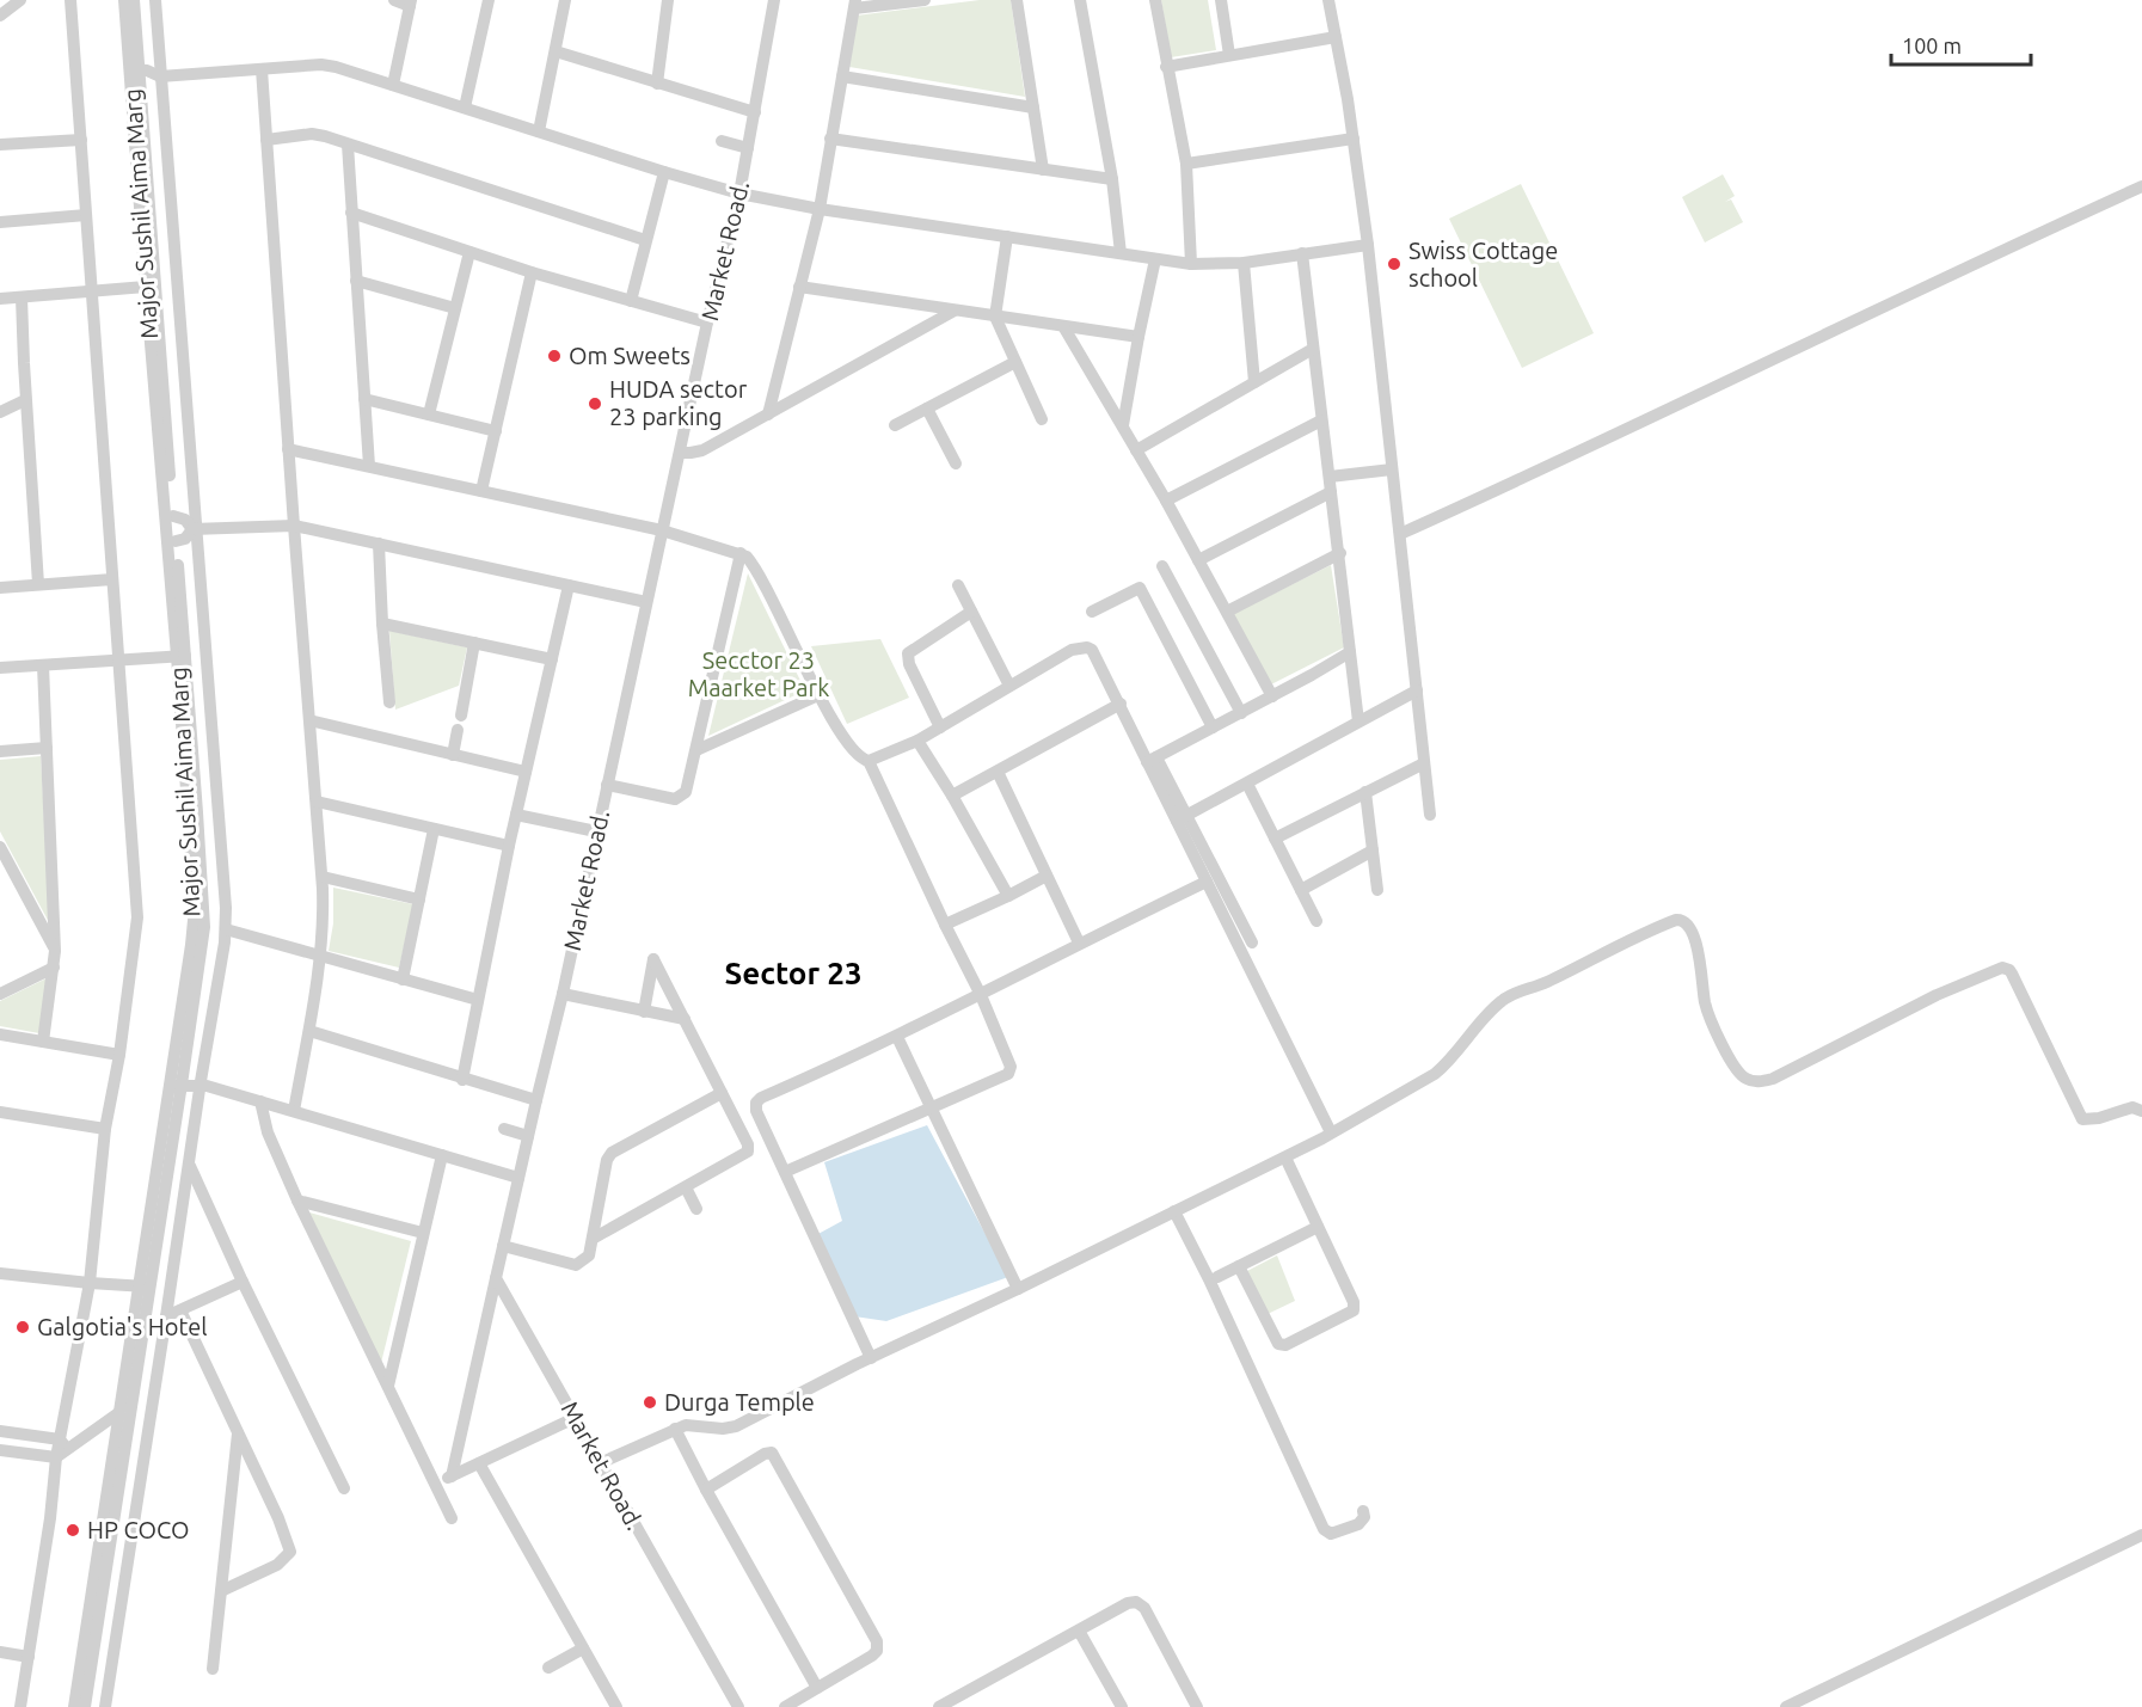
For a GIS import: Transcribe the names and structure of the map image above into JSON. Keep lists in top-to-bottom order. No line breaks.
{"streets":{"street":["Major Sushil Aima Marg","Market Road."]},"districts":["Sector 23"],"parks":["Secctor 23 Maarket Park"],"places":["Swiss Cottage school","Om Sweets","HUDA sector 23 parking","Galgotia's Hotel","Durga Temple","HP COCO"],"scale_bar":"100 m"}
